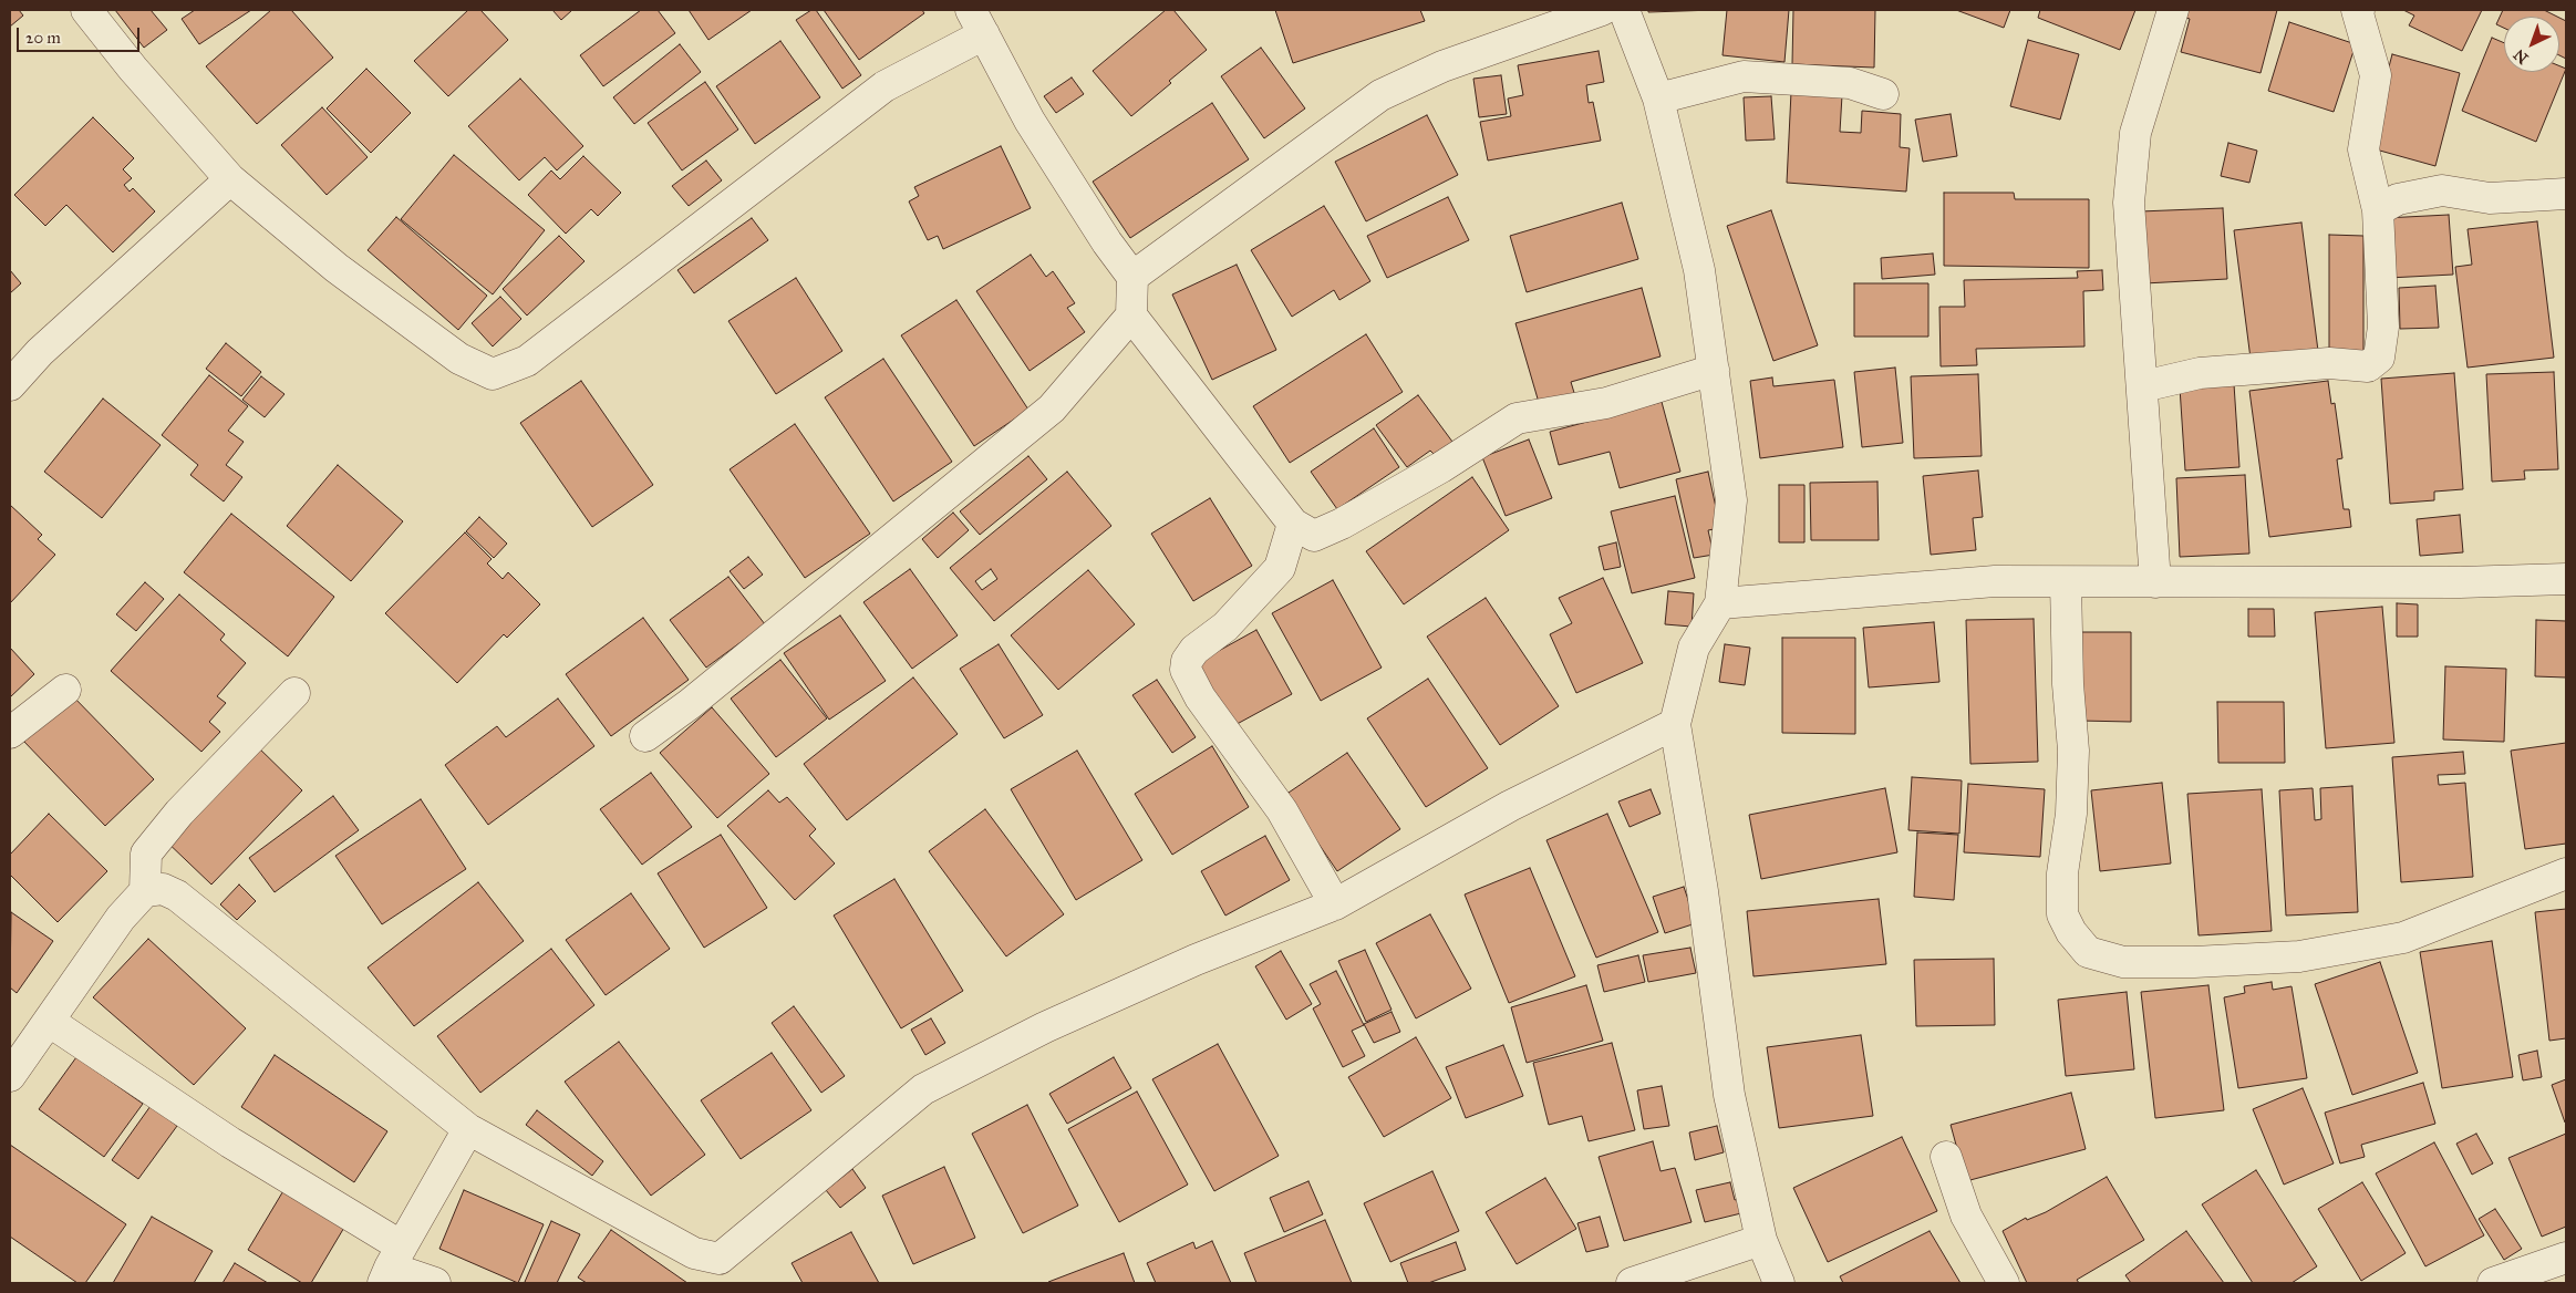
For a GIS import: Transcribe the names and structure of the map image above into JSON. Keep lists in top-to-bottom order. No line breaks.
{"scale_bar":"20 m","north":"bottom left"}
